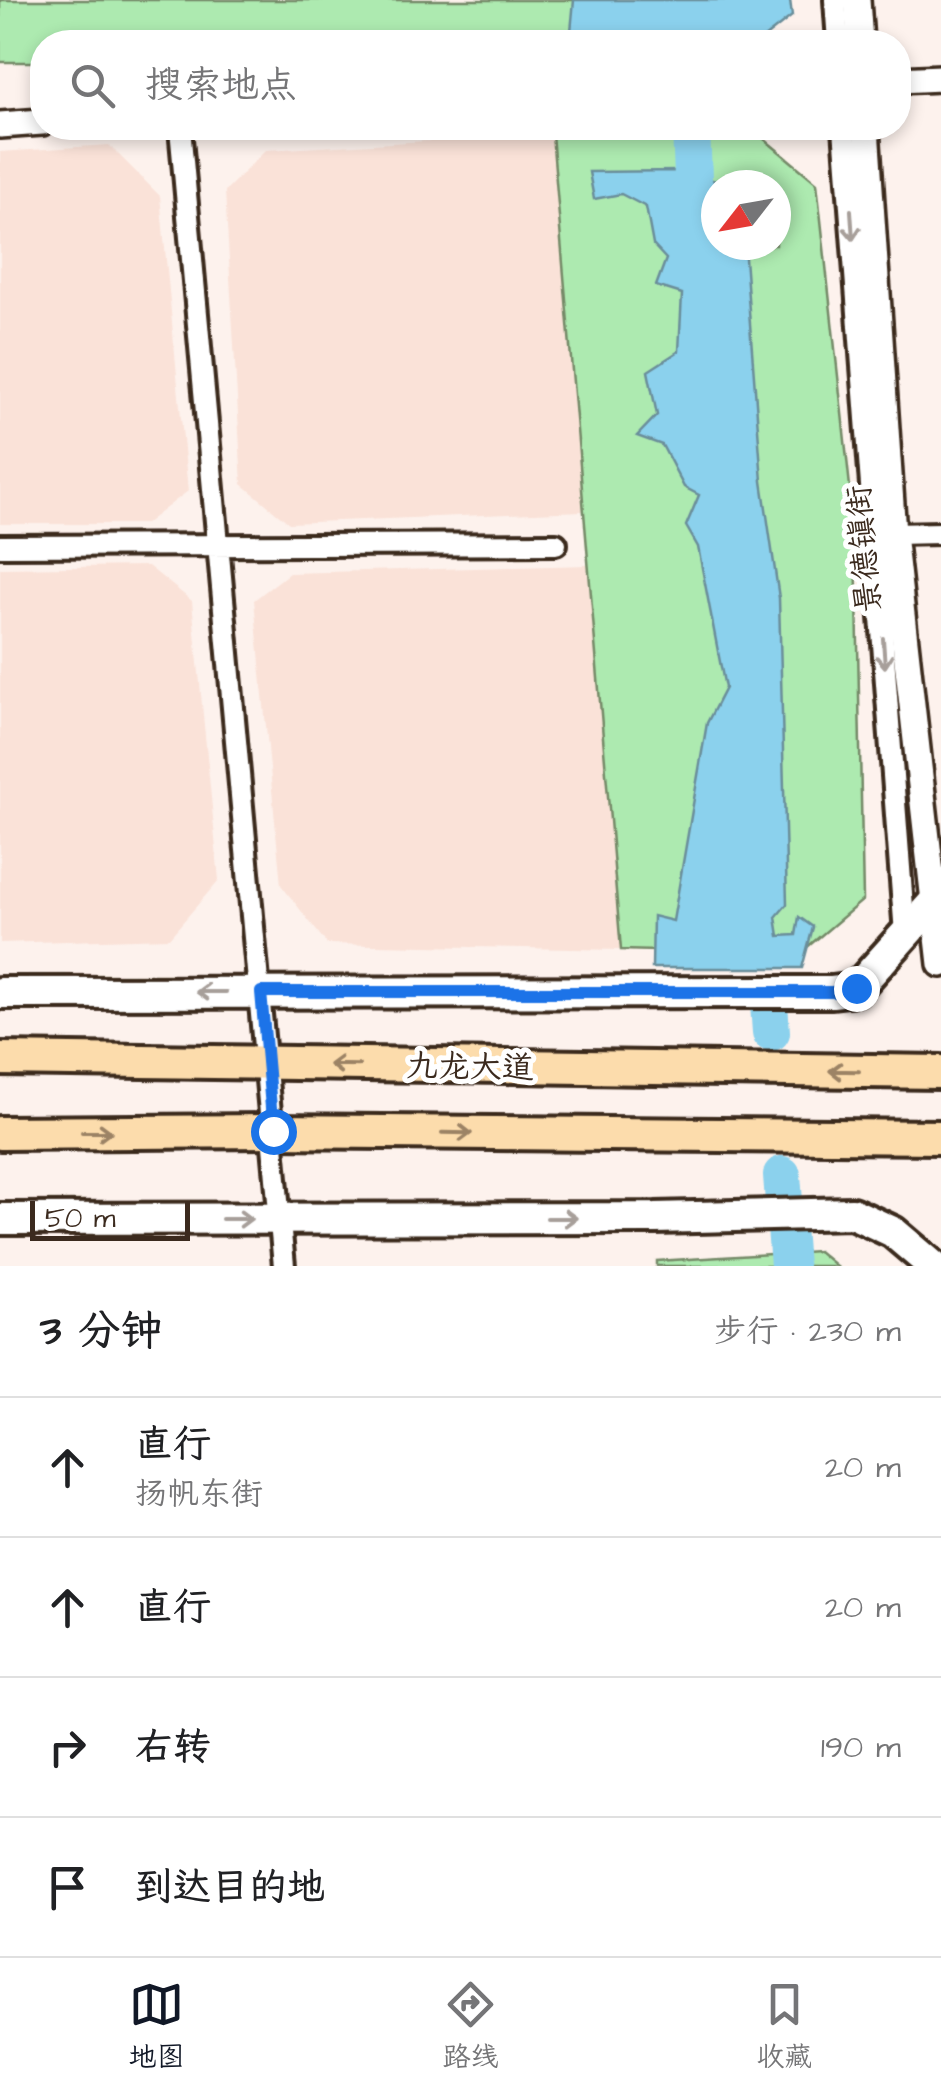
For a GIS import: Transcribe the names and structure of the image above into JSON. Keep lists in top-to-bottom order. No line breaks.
{"streets":{"main road":["九龙大道"],"street":["景德镇街"]},"scale_bar":"50 m","north":"bottom left","page":{"search":"搜索地点","scale":"50 m","heading":["3 分钟","步行 · 230 m"],"list":[["直行","扬帆东街","20 m"],["直行","20 m"],["右转","190 m"],"到达目的地"],"nav":["地图","路线","收藏"]}}
